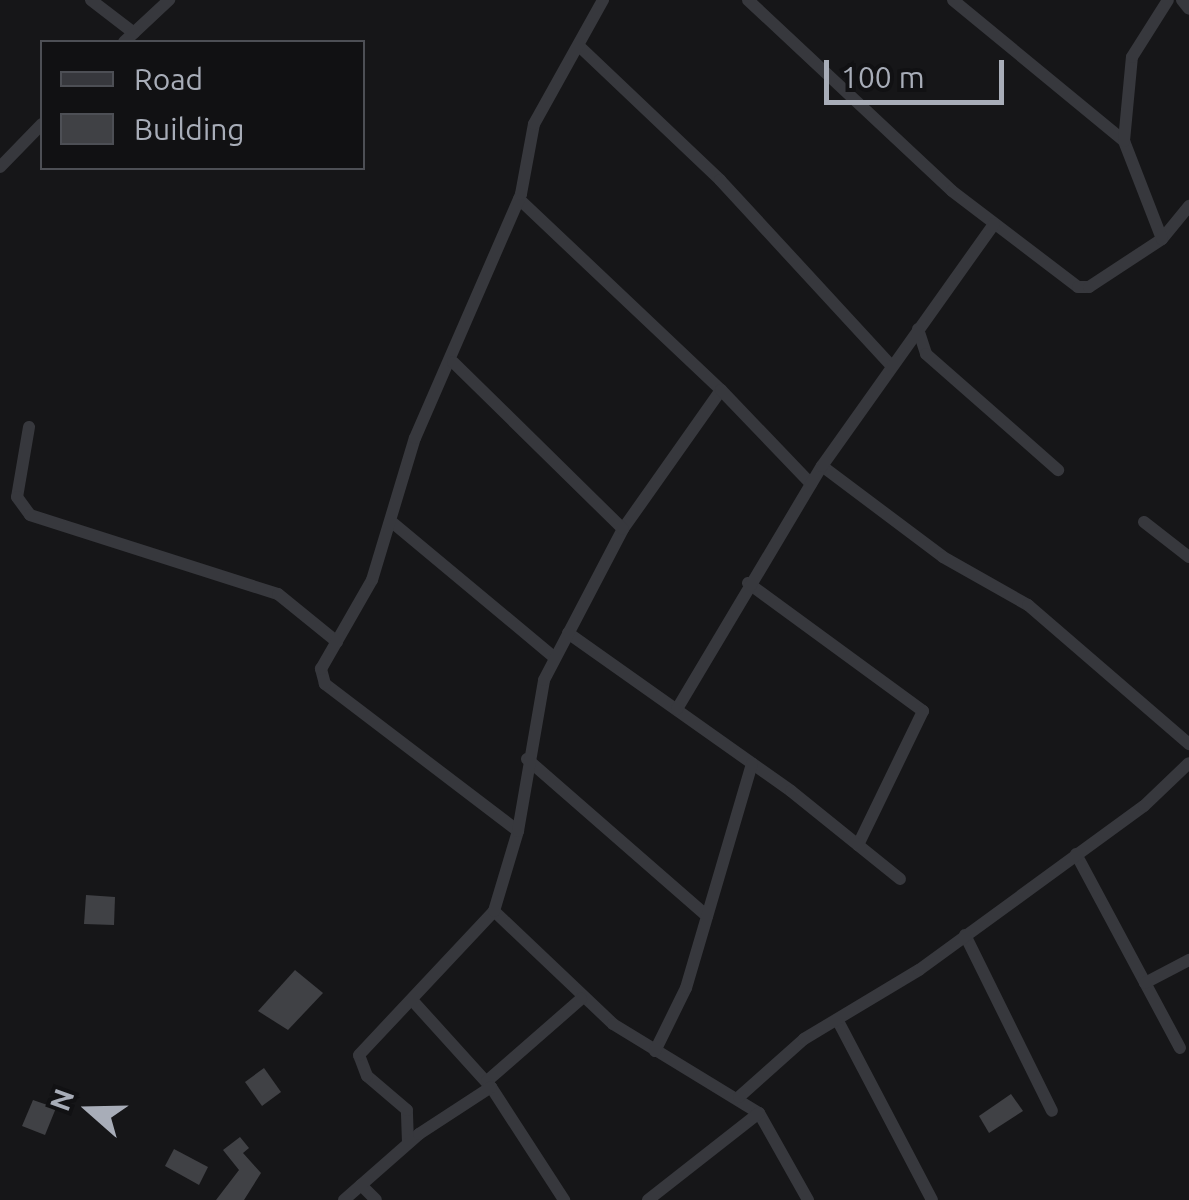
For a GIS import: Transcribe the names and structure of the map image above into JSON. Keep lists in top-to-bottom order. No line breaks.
{"legend":["Road","Building"],"scale_bar":"100 m","north":"left"}
